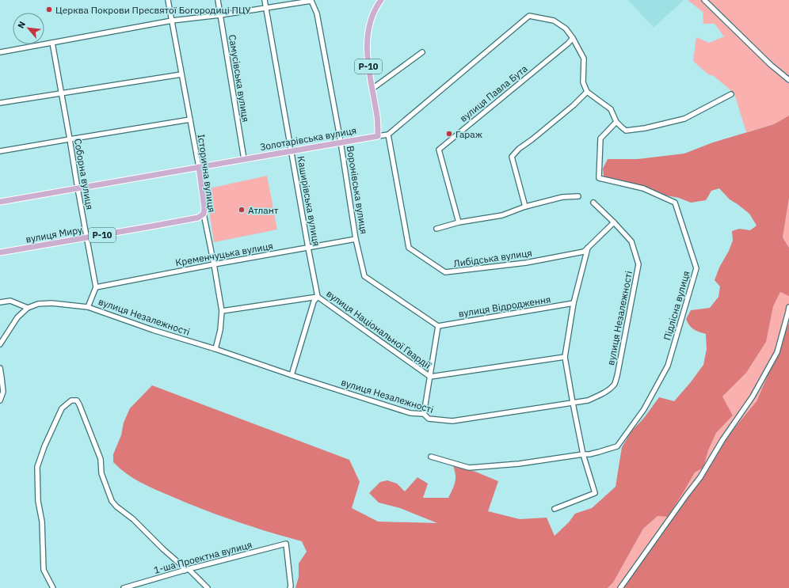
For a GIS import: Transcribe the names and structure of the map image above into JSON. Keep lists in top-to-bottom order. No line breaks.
{"streets":{"main road":["Р-10","Золотарівська вулиця","Історична вулиця","вулиця Миру"],"street":["Самусівська вулиця","вулиця Павла Бута","Соборна вулиця","Воронівська вулиця","Каширівська вулиця","Кременчуцька вулиця","Либідська вулиця","Підлісна вулиця","вулиця Відродження","вулиця Незалежності","вулиця Національної Гвардії","1-ша Проектна вулиця"]},"crossings":[["Р-10","Золотарівська вулиця"],["Самусівська вулиця","Золотарівська вулиця"],["Золотарівська вулиця","Історична вулиця"],["Золотарівська вулиця","Соборна вулиця"],["Золотарівська вулиця","Воронівська вулиця"],["Золотарівська вулиця","Каширівська вулиця"],["Золотарівська вулиця","Либідська вулиця"],["Історична вулиця","вулиця Миру"],["Історична вулиця","Кременчуцька вулиця"],["Історична вулиця","вулиця Незалежності"],["Історична вулиця","вулиця Національної Гвардії"],["Соборна вулиця","вулиця Миру"],["Соборна вулиця","Кременчуцька вулиця"],["Воронівська вулиця","Кременчуцька вулиця"],["Воронівська вулиця","вулиця Відродження"],["Каширівська вулиця","Кременчуцька вулиця"],["Каширівська вулиця","вулиця Національної Гвардії"],["Либідська вулиця","вулиця Незалежності"]],"places":["Церква Покрови Пресвятої Богородиці ПЦУ","Гараж","Атлант"],"north":"top left"}
